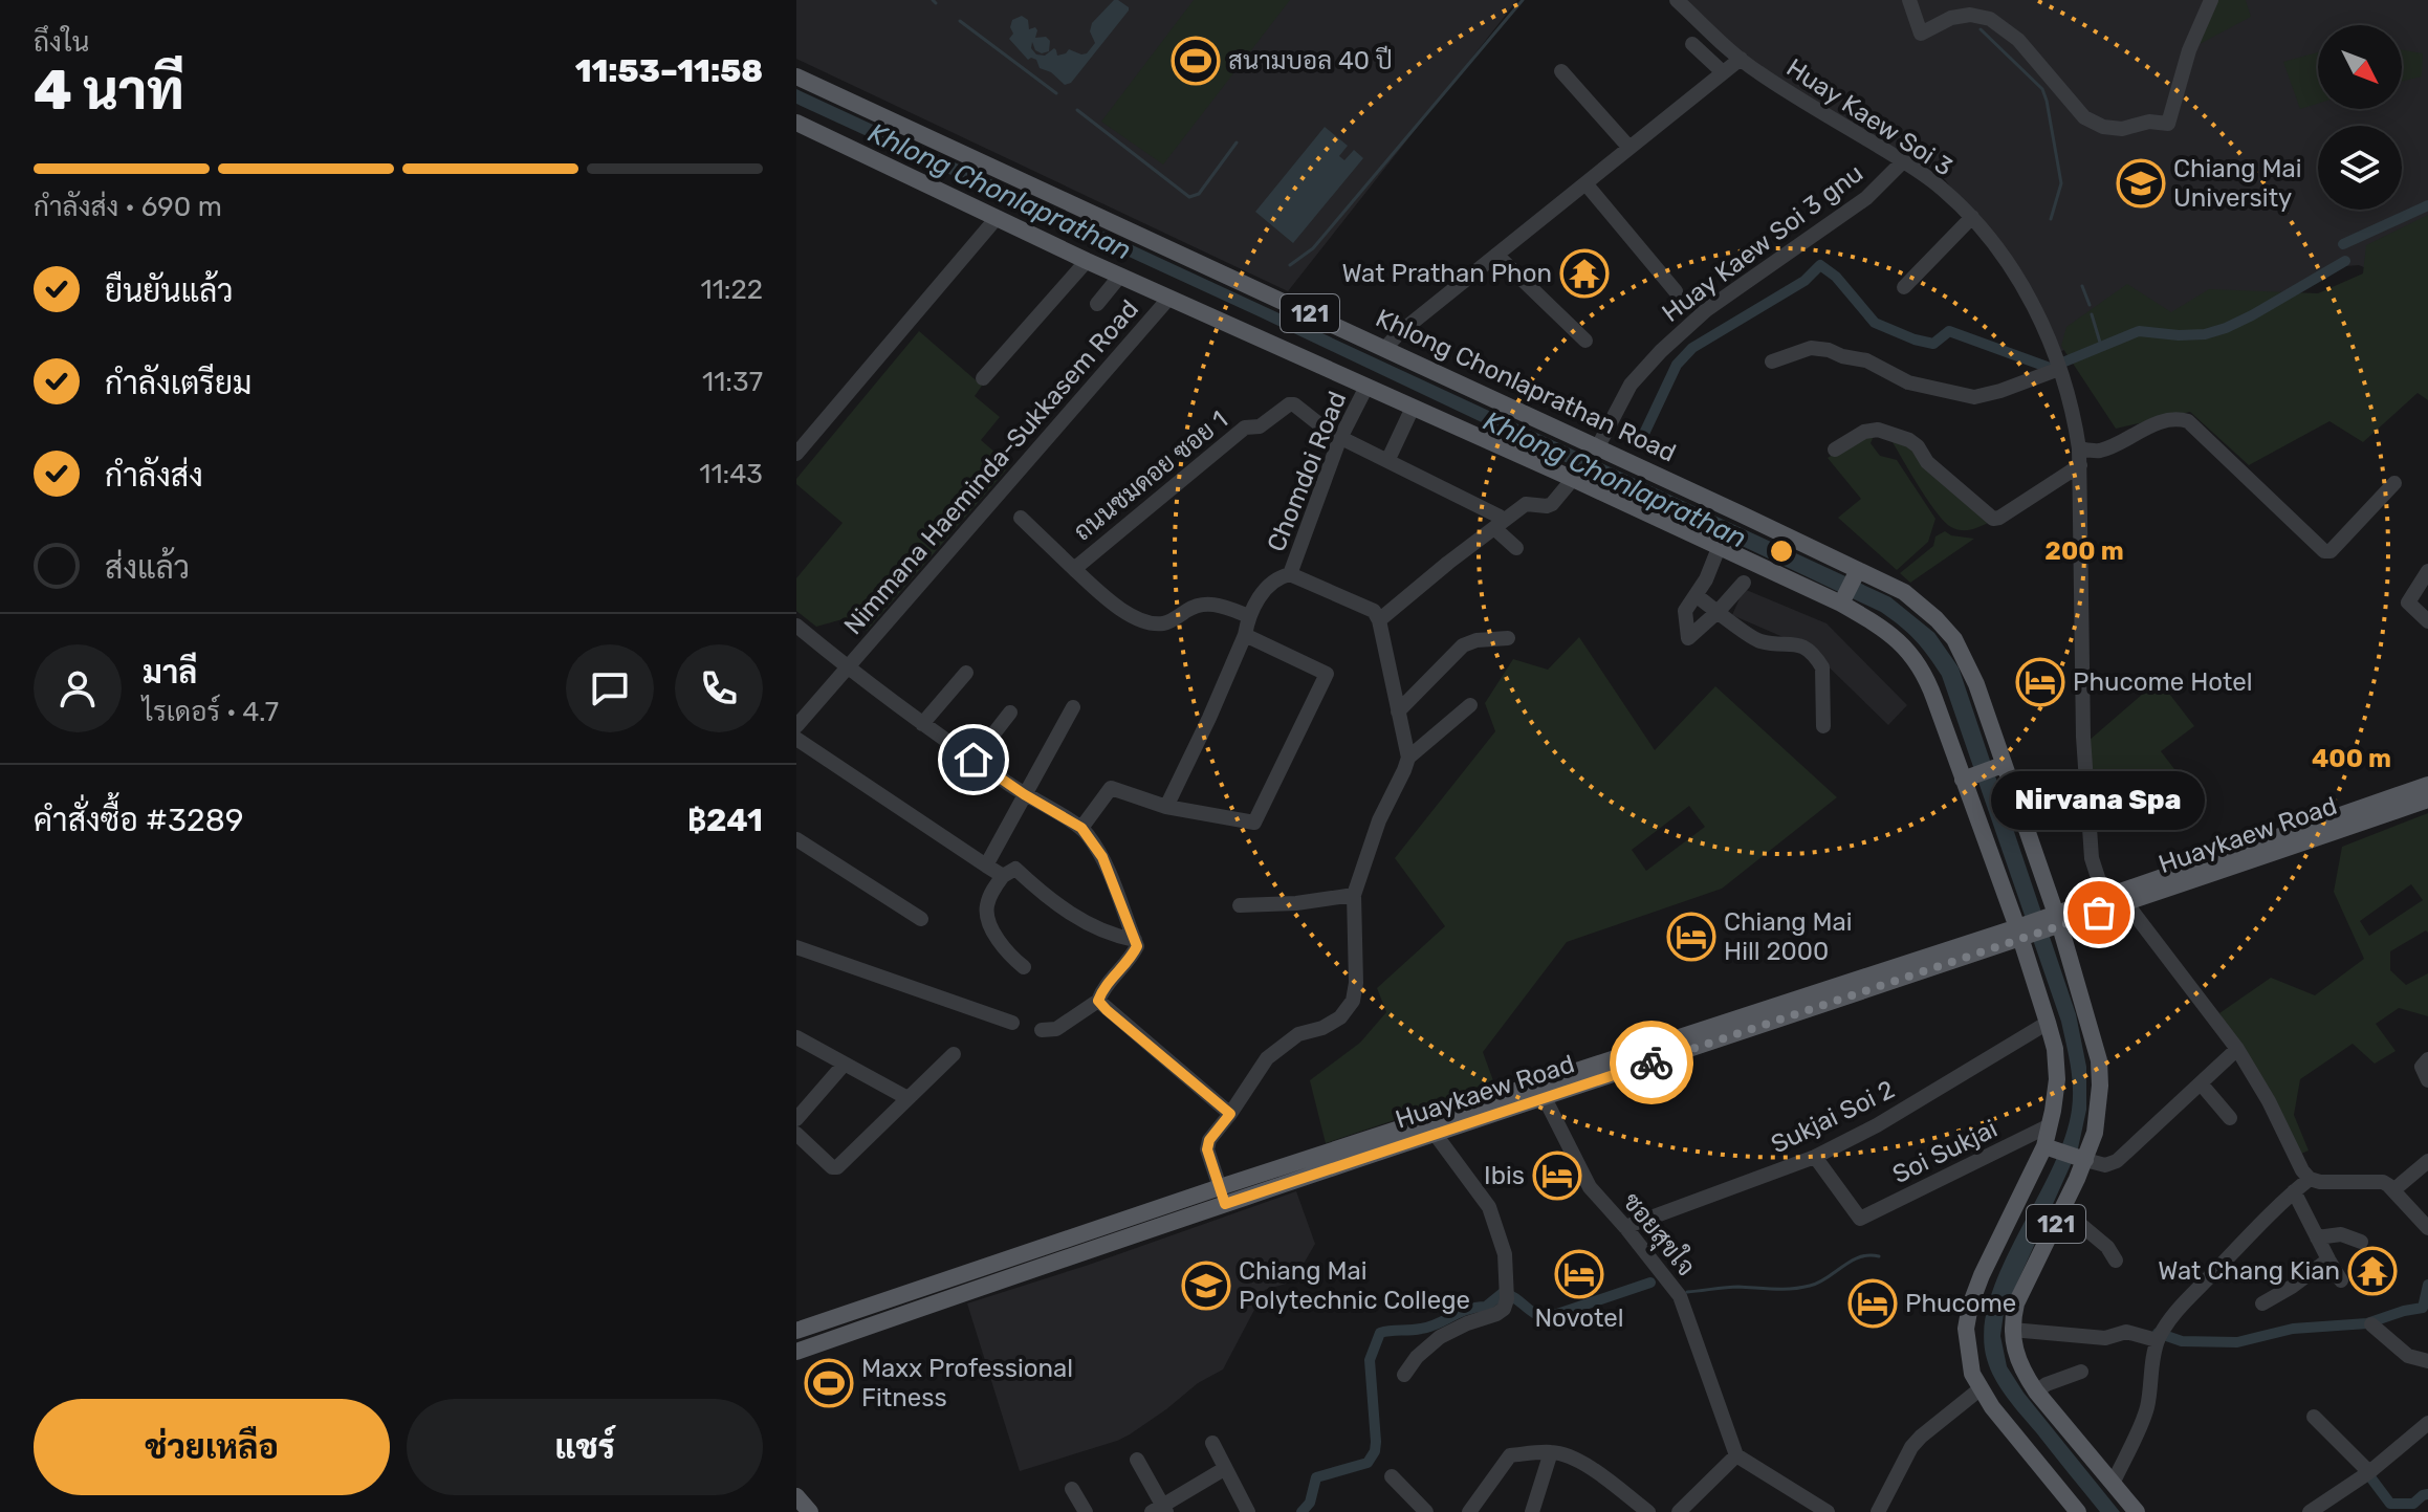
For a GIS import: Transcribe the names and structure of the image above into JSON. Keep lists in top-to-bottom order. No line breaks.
{"streets":{"main road":["121","Khlong Chonlaprathan Road","Huaykaew Road"],"street":["Huay Kaew Soi 3","Huay Kaew Soi 3 gnu","Nimmana Haeminda-Sukkasem Road","Chomdoi Road","ถนนชมดอย ซอย 1","Sukjai Soi 2","Soi Sukjai","ซอยสุขใจ"]},"crossings":[["Huay Kaew Soi 3","Huay Kaew Soi 3 gnu"],["Huay Kaew Soi 3","Huaykaew Road"],["Huay Kaew Soi 3 gnu","121"],["Huay Kaew Soi 3 gnu","Khlong Chonlaprathan Road"],["121","Khlong Chonlaprathan Road"],["121","Nimmana Haeminda-Sukkasem Road"],["121","Chomdoi Road"],["121","Huaykaew Road"],["121","Sukjai Soi 2"],["121","Soi Sukjai"],["Chomdoi Road","ถนนชมดอย ซอย 1"],["Huaykaew Road","ซอยสุขใจ"],["Sukjai Soi 2","Soi Sukjai"],["Sukjai Soi 2","ซอยสุขใจ"]],"water":["Khlong Chonlaprathan"],"places":{"sports":["สนามบอล 40 ปี","Maxx Professional Fitness"],"school or university":["Chiang Mai University","Chiang Mai Polytechnic College"],"temple":["Wat Prathan Phon","Wat Chang Kian"],"hotel":["Phucome Hotel","Chiang Mai Hill 2000","Ibis","Novotel","Phucome"],"other":["Nirvana Spa"]},"north":"bottom right","page":{"heading":["4 นาที","ถึงใน","11:53–11:58"],"panel":["มาลี","ไรเดอร์ · 4.7","คำสั่งซื้อ #3289","฿241"],"bar":"กำลังส่ง · 690 m","list":[["ยืนยันแล้ว","11:22"],["กำลังเตรียม","11:37"],["กำลังส่ง","11:43"],"ส่งแล้ว"],"bubble":"Nirvana Spa","buttons":["ช่วยเหลือ","แชร์"]},"rings":["200 m","400 m"]}
